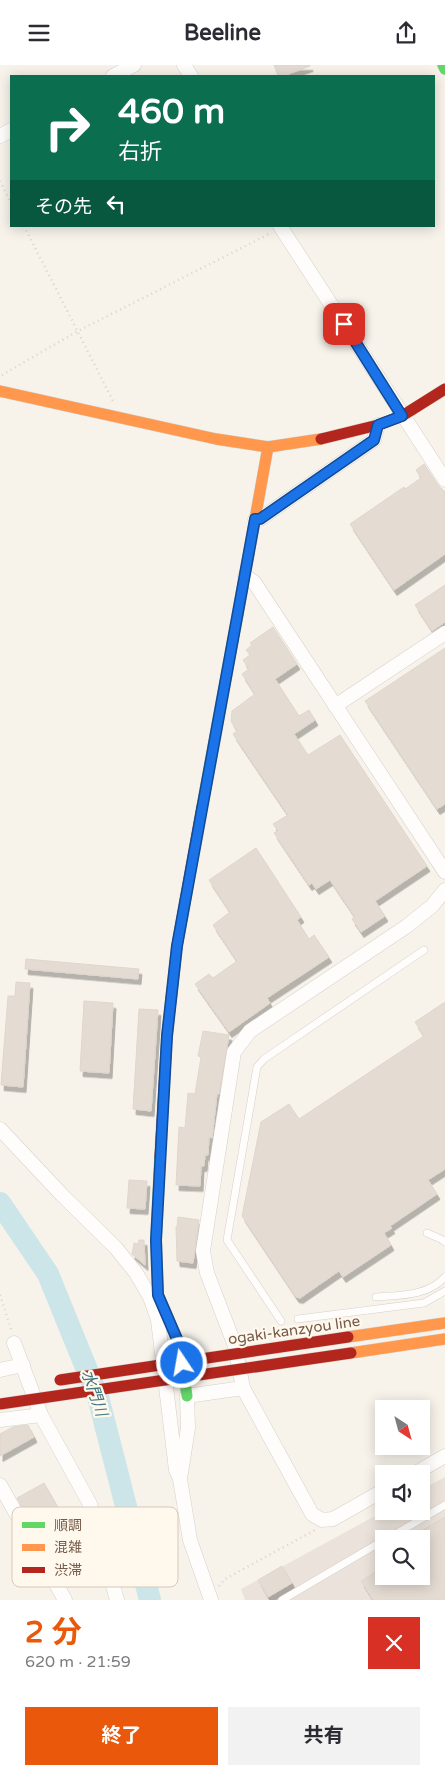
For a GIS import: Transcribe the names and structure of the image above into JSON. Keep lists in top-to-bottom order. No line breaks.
{"streets":{"street":["ogaki-kanzyou line"]},"water":["水門川"],"legend":["順調","混雑","渋滞"],"north":"bottom right","page":{"header":"Beeline","turn":["460 m","右折"],"then":"その先","heading":["2 分","620 m · 21:59"],"buttons":["終了","共有"]}}
